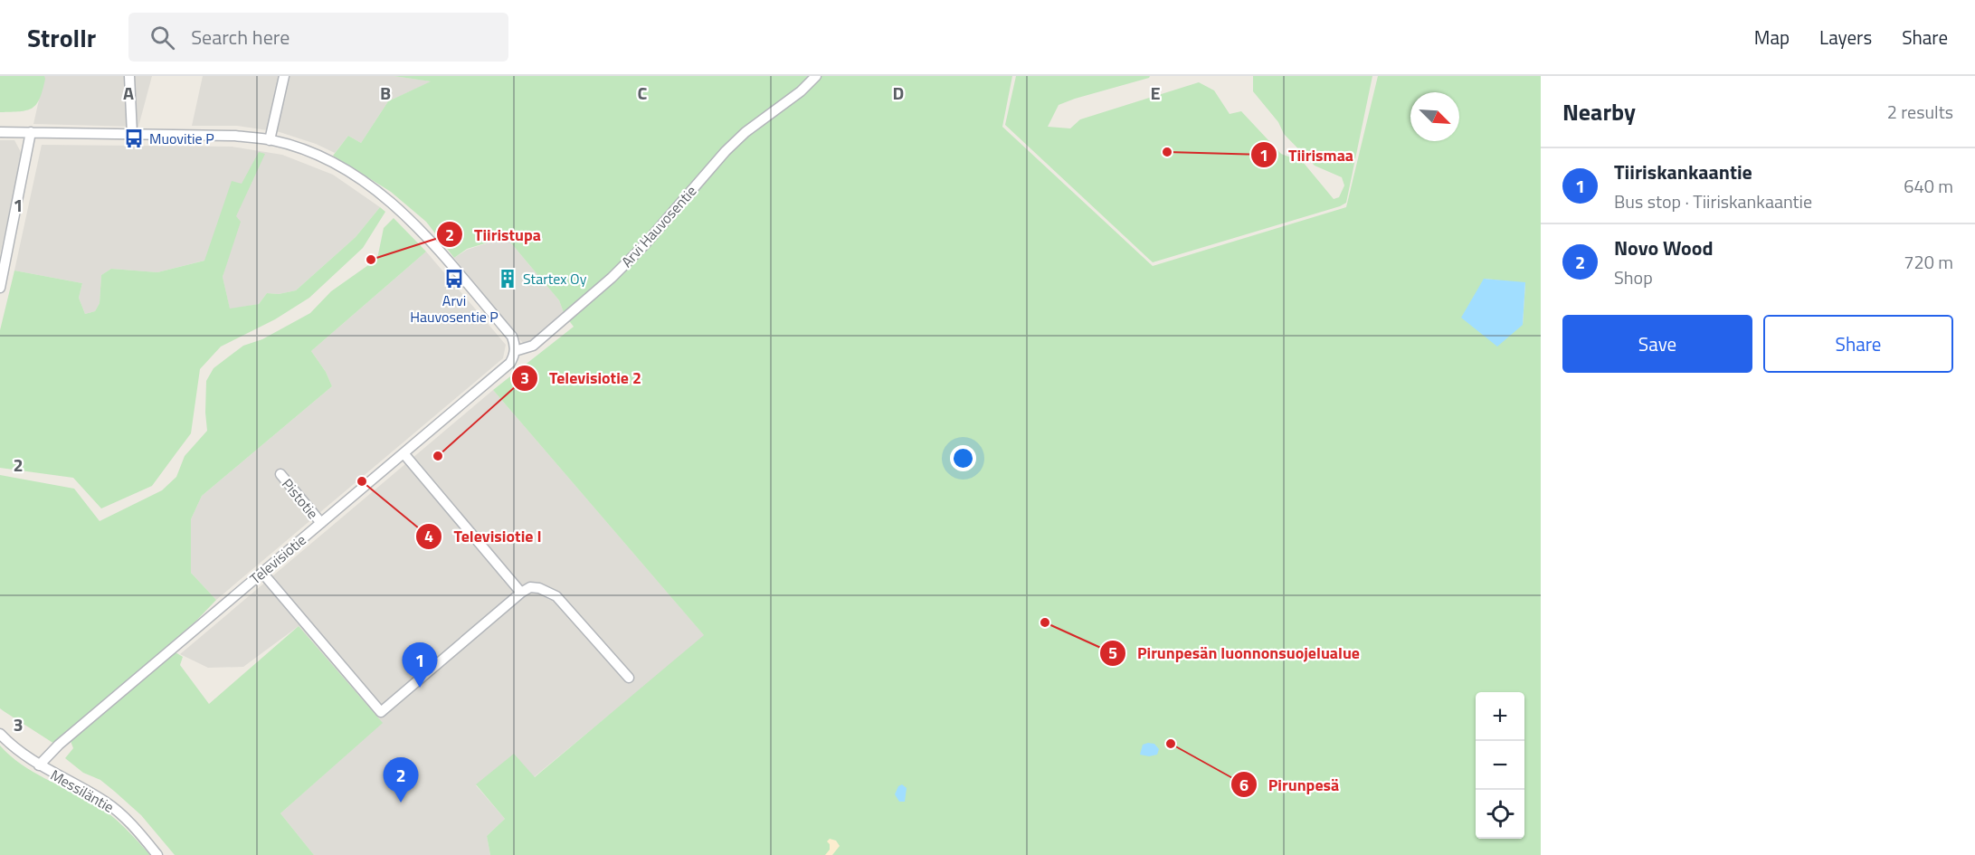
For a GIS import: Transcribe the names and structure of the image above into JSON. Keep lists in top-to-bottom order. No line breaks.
{"streets":{"street":["Arvi Hauvosentie","Pistotie","Televisiotie","Messiläntie"]},"crossings":[["Arvi Hauvosentie","Televisiotie"],["Pistotie","Televisiotie"],["Televisiotie","Messiläntie"]],"places":{"bus stop":["Muovitie P","Arvi Hauvosentie P"],"other":["Tiirismaa","Tiiristupa","Televisiotie 2","Televisiotie I","Pirunpesän luonnonsuojelualue","Pirunpesä"],"building":["Startex Oy"]},"north":"bottom right","page":{"header":"Strollr","search":"Search here","nav":["Map","Layers","Share"],"heading":["Nearby","2 results"],"list":[{"mark":"1","name":"Tiiriskankaantie","note":"Bus stop · Tiiriskankaantie","value":"640 m"},{"mark":"2","name":"Novo Wood","note":"Shop","value":"720 m"}],"buttons":["Save","Share"],"pins":["1","2"],"map_buttons":["+","−"]},"grid":{"columns":["A","B","C","D","E"],"rows":["1","2","3"]}}
